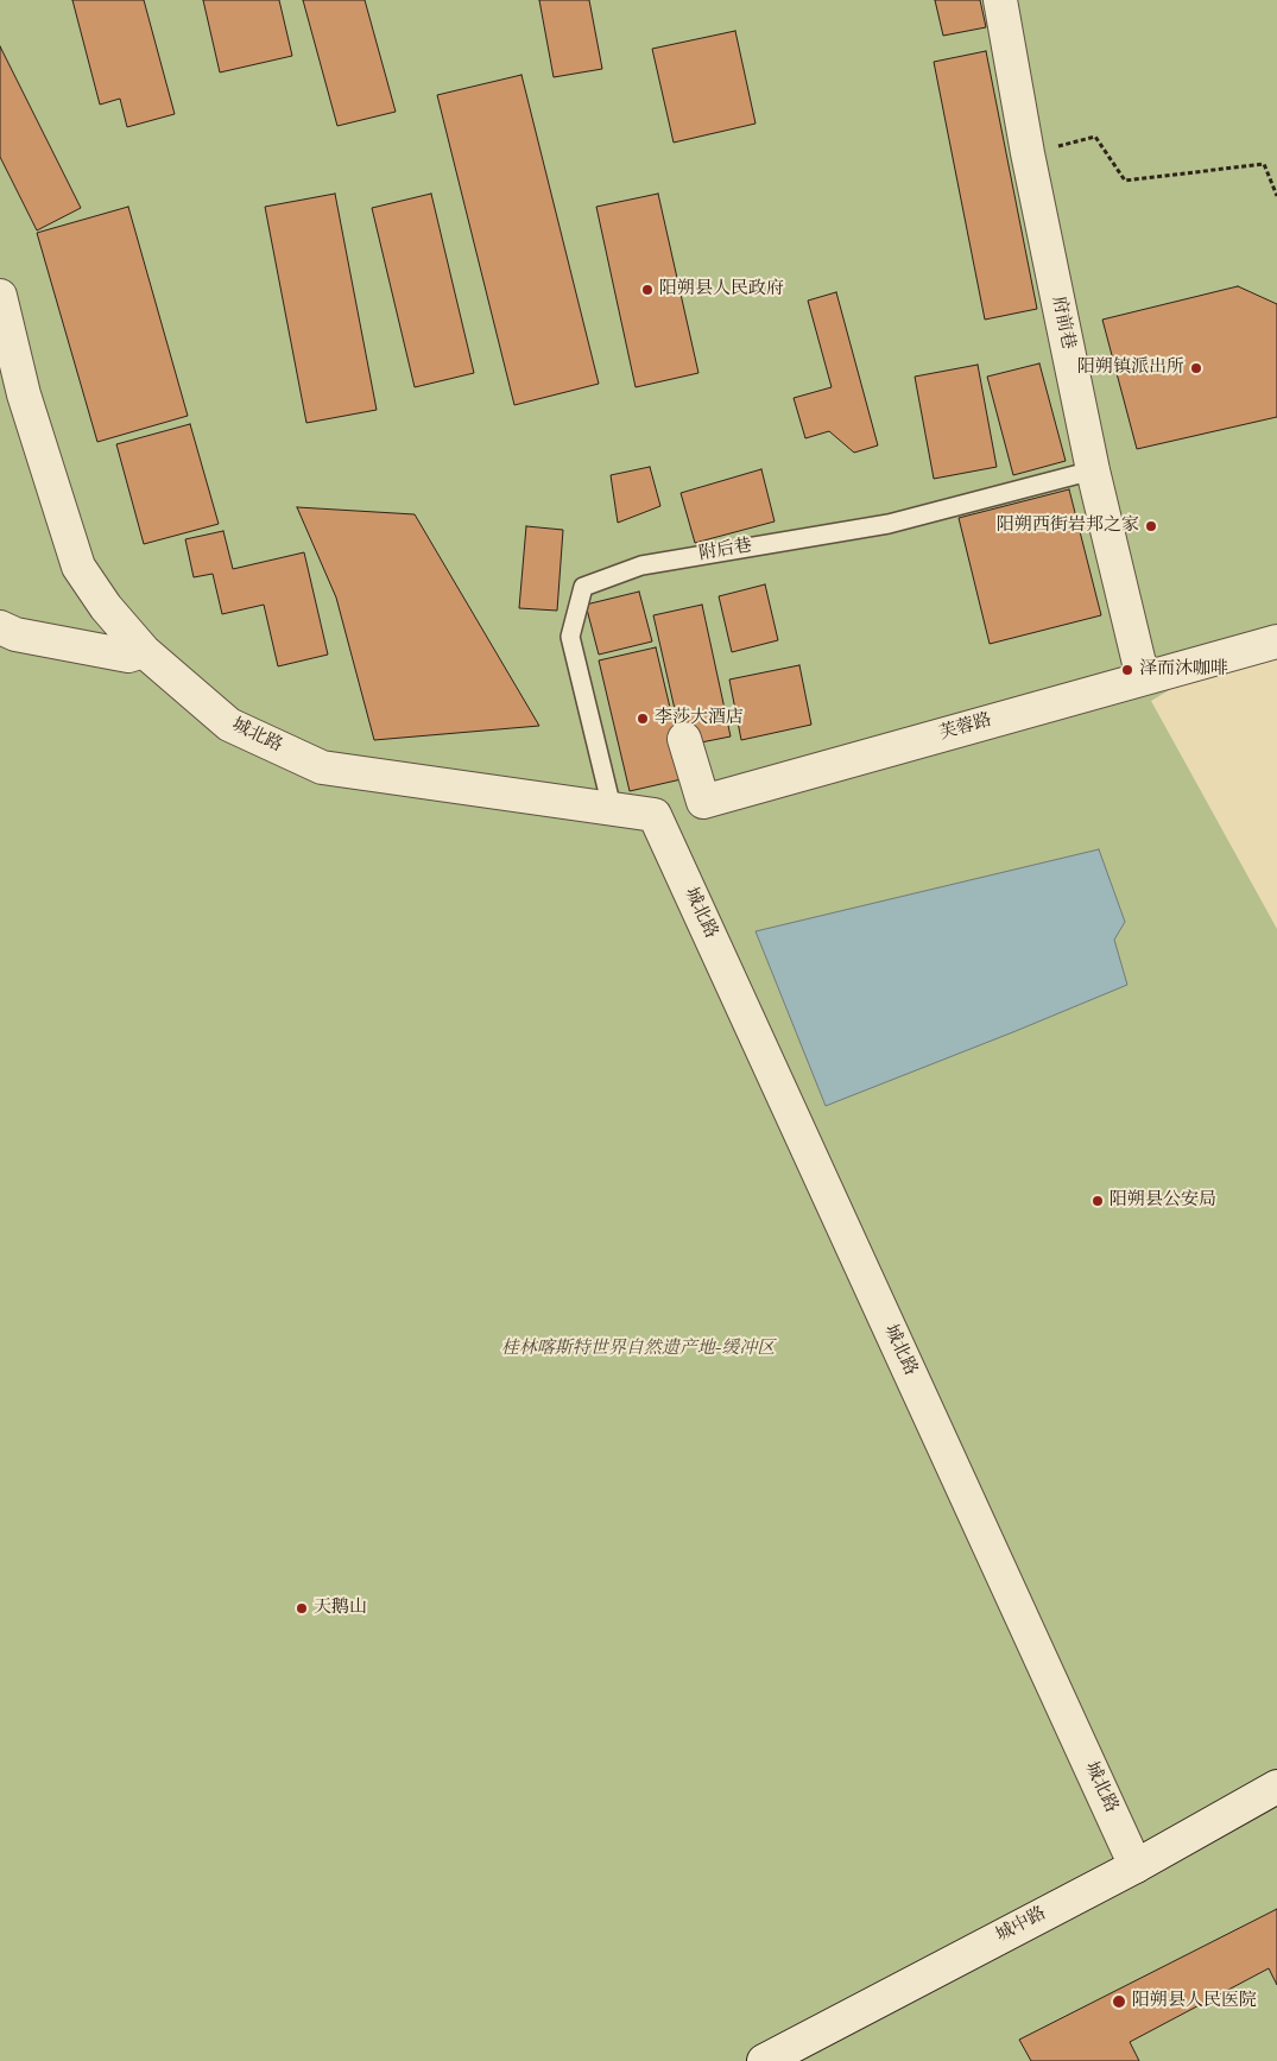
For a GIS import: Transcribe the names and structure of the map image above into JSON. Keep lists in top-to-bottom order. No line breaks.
{"streets":{"street":["府前巷","芙蓉路","城北路","城中路"],"lane":["附后巷"]},"crossings":[["府前巷","附后巷"],["府前巷","芙蓉路"],["附后巷","城北路"],["芙蓉路","城北路"],["城北路","城中路"]],"parks":["桂林喀斯特世界自然遗产地-缓冲区"],"places":["阳朔县人民政府","阳朔镇派出所","阳朔西街岩邦之家","泽而沐咖啡","李莎大酒店","阳朔县公安局","天鹅山","阳朔县人民医院"]}
